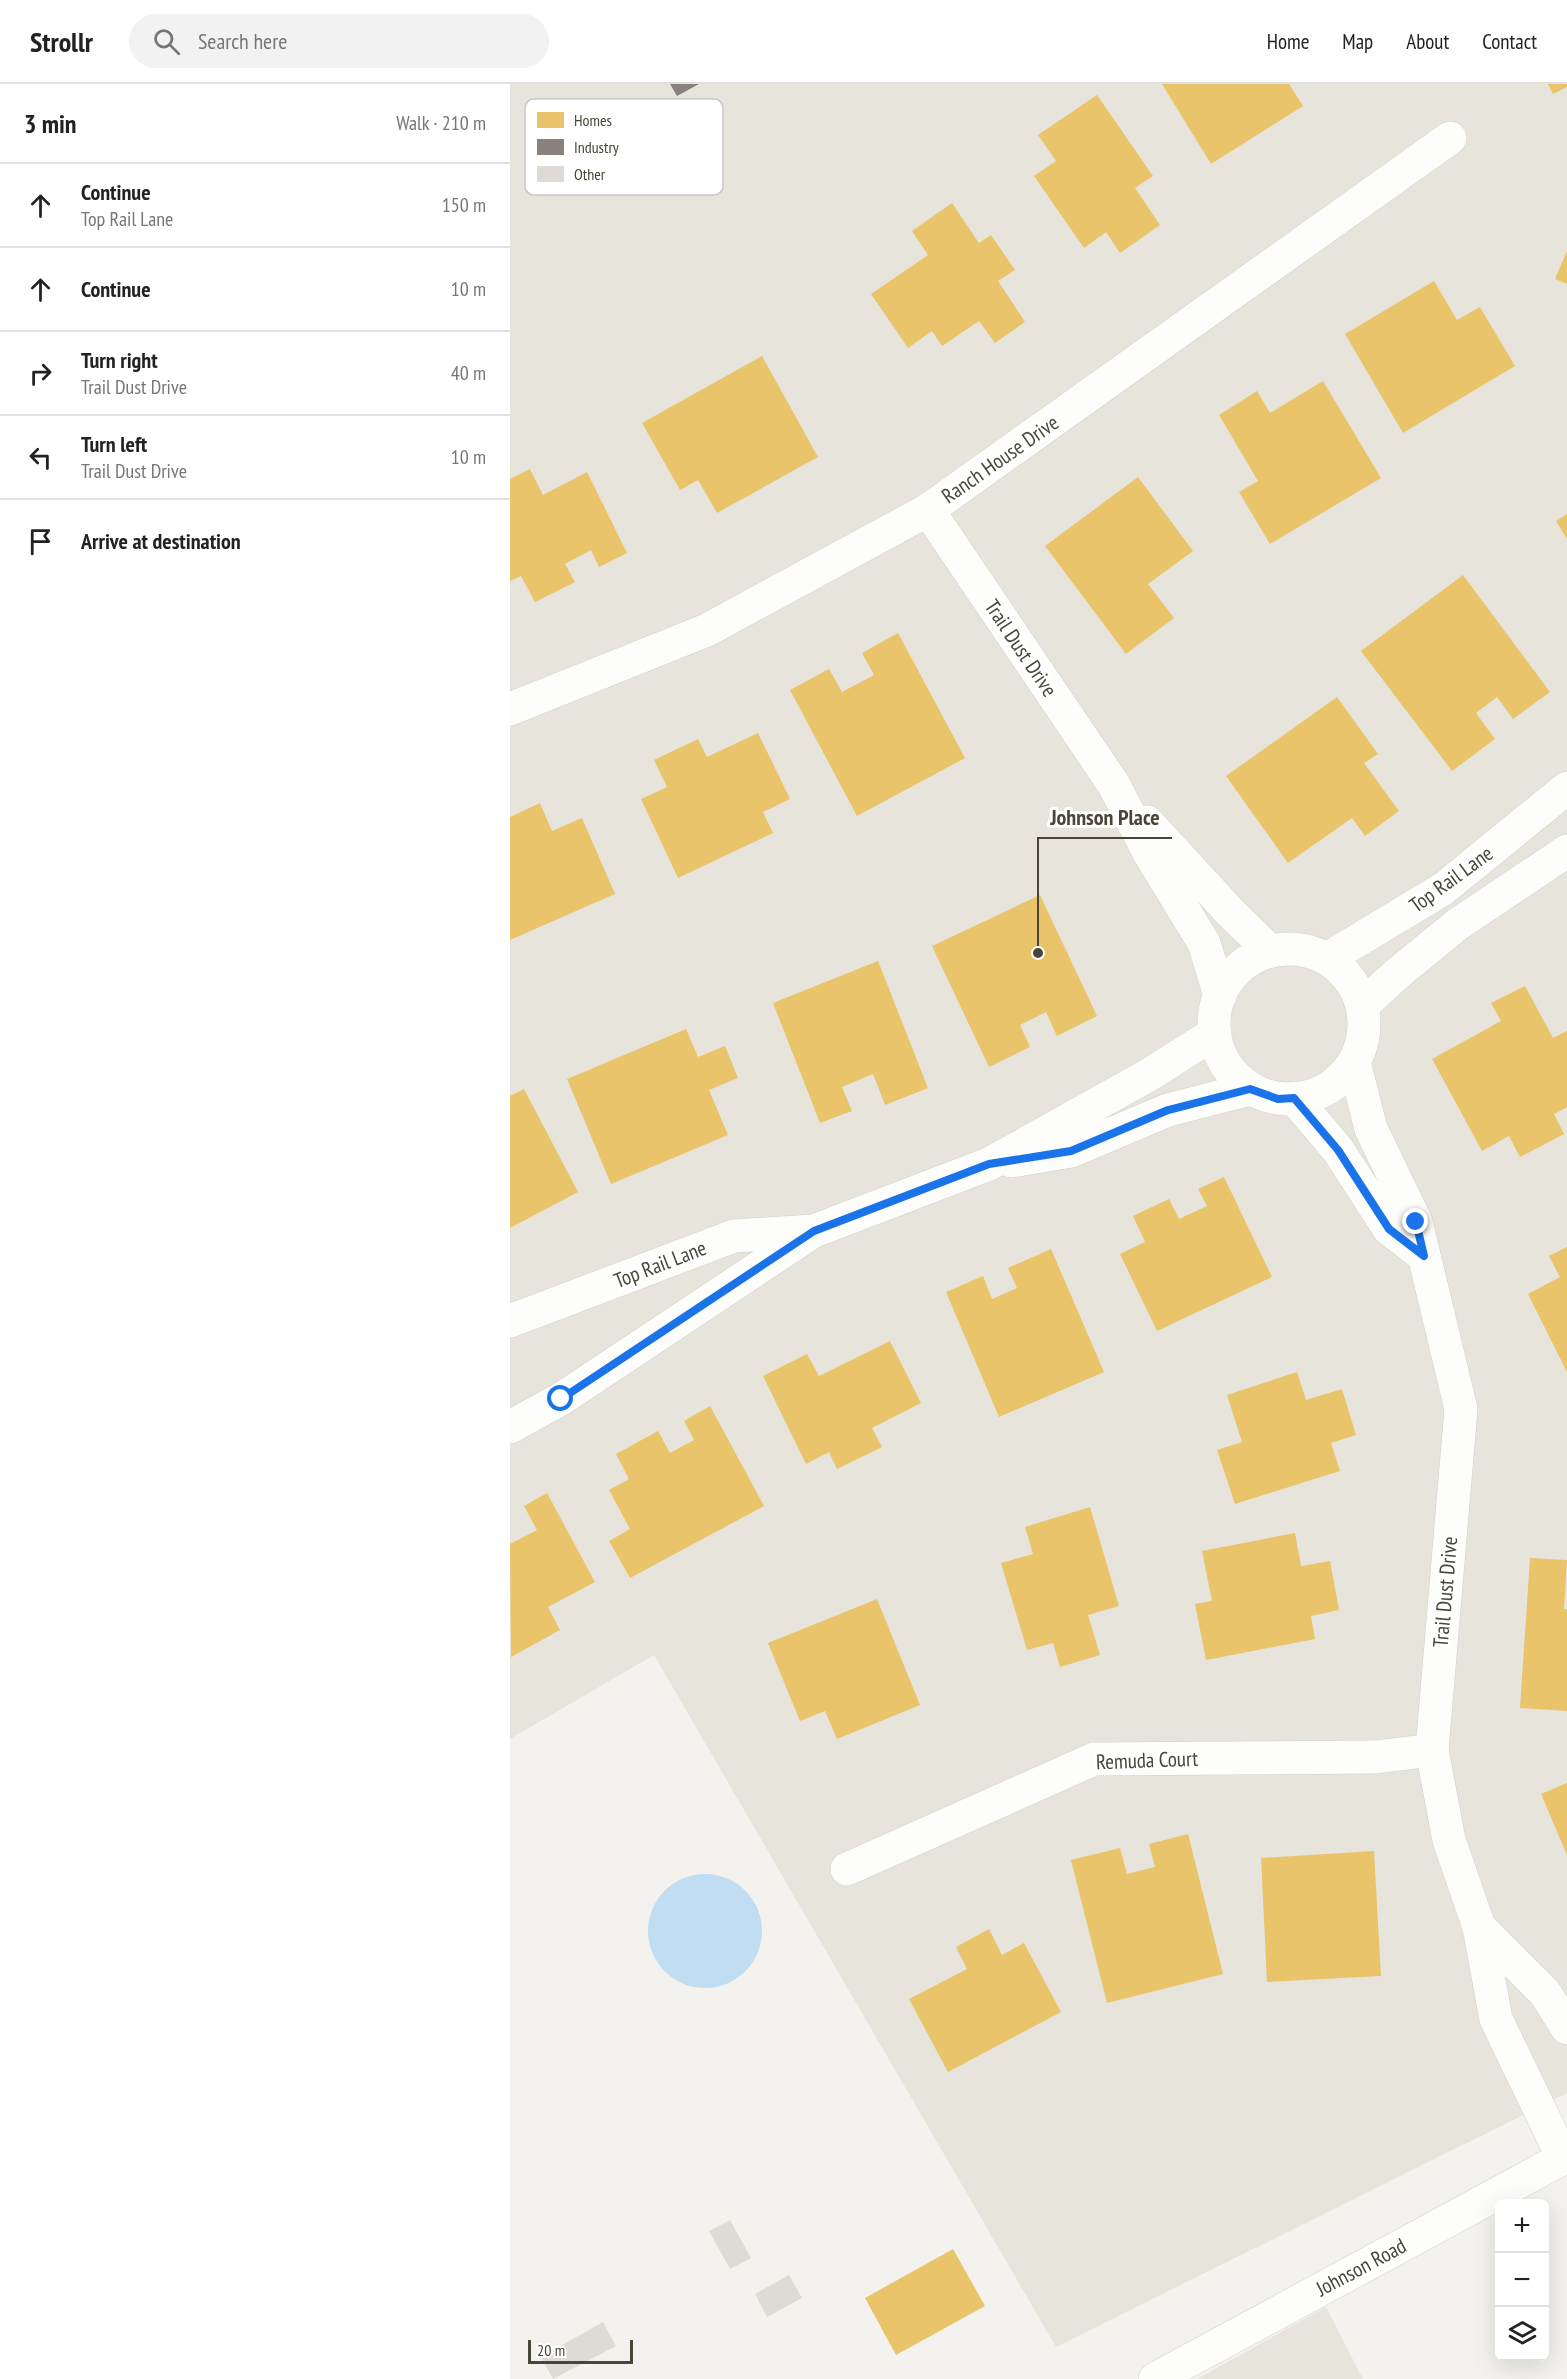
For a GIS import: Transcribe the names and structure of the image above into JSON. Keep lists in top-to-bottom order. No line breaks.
{"streets":{"street":["Ranch House Drive","Trail Dust Drive","Top Rail Lane","Remuda Court","Johnson Road"]},"crossings":[["Ranch House Drive","Trail Dust Drive"],["Trail Dust Drive","Top Rail Lane"],["Trail Dust Drive","Remuda Court"],["Trail Dust Drive","Johnson Road"]],"places":["Johnson Place"],"legend":["Homes","Industry","Other"],"scale_bar":"20 m","page":{"header":"Strollr","search":"Search here","nav":["Home","Map","About","Contact"],"heading":["3 min","Walk · 210 m"],"list":[["Continue","Top Rail Lane","150 m"],["Continue","10 m"],["Turn right","Trail Dust Drive","40 m"],["Turn left","Trail Dust Drive","10 m"],"Arrive at destination"],"map_buttons":["+","−"],"scale":"20 m"}}
